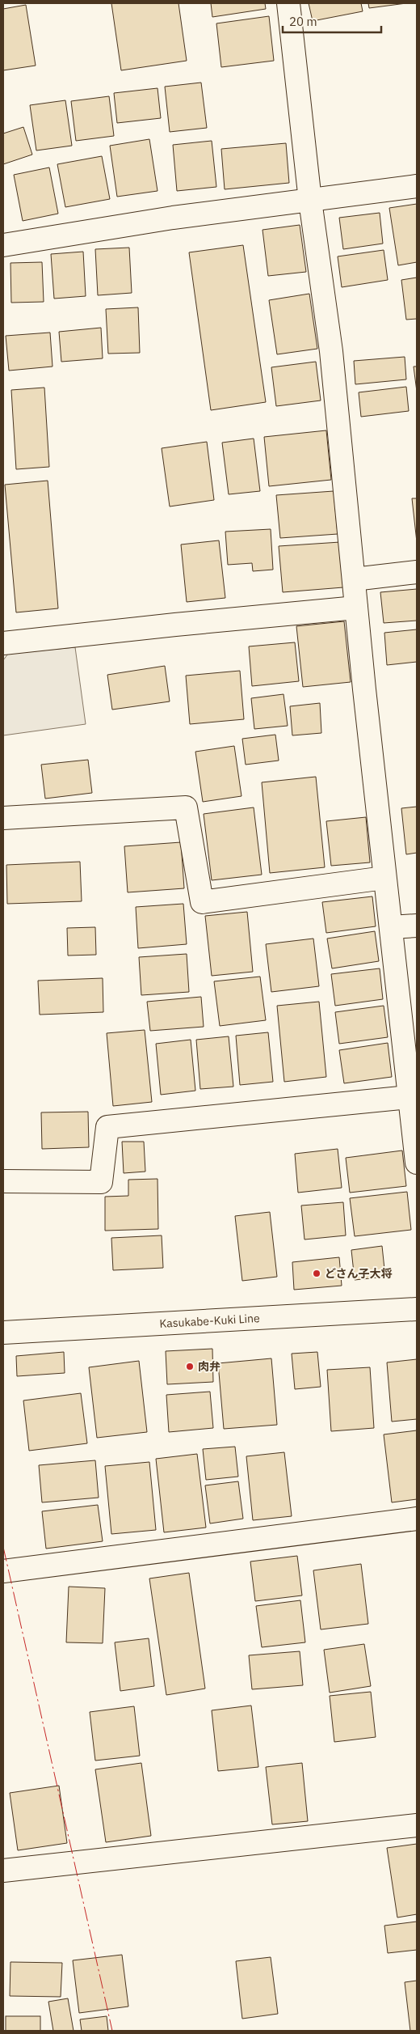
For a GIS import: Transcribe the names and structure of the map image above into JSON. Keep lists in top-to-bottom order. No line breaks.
{"streets":{"street":["Kasukabe-Kuki Line"]},"places":["どさん子大将","肉弁"],"scale_bar":"20 m"}
